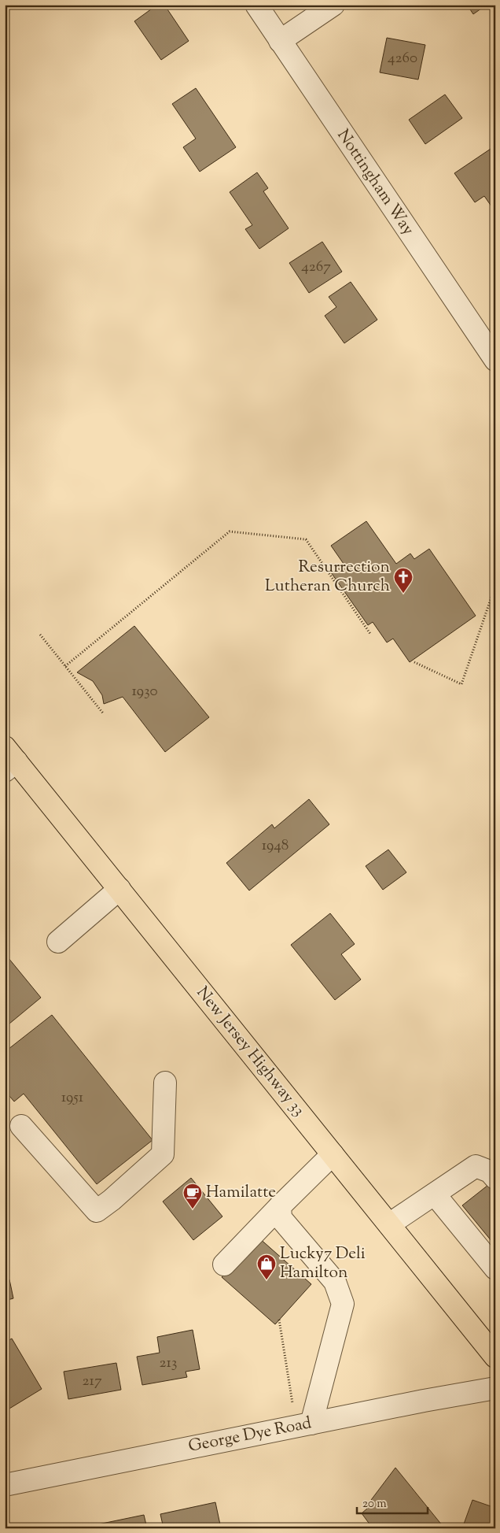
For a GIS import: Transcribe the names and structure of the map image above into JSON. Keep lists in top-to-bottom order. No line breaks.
{"streets":{"main road":["New Jersey Highway 33"],"street":["Nottingham Way","George Dye Road"]},"places":{"church":["Resurrection Lutheran Church"],"cafe":["Hamilatte"],"shop":["Lucky7 Deli Hamilton"]},"house_numbers":["4260","4267","1930","1948","1951","213","217"],"scale_bar":"20 m"}
